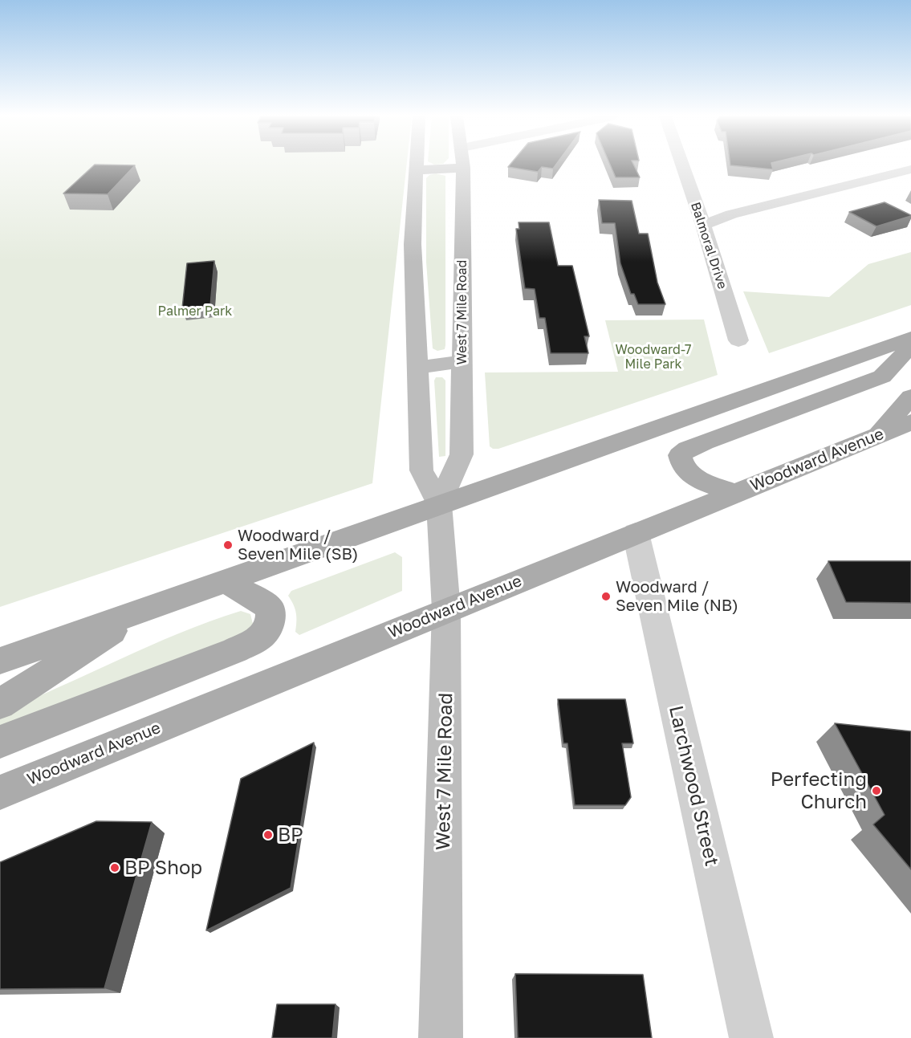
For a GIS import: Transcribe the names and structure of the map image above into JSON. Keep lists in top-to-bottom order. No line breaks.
{"streets":{"main road":["West 7 Mile Road","Woodward Avenue"],"street":["Balmoral Drive","Larchwood Street"]},"crossings":[["West 7 Mile Road","Woodward Avenue"],["Woodward Avenue","Larchwood Street"]],"parks":["Palmer Park","Woodward-7 Mile Park"],"places":["Woodward / Seven Mile (SB)","Woodward / Seven Mile (NB)","Perfecting Church","BP","BP Shop"]}
